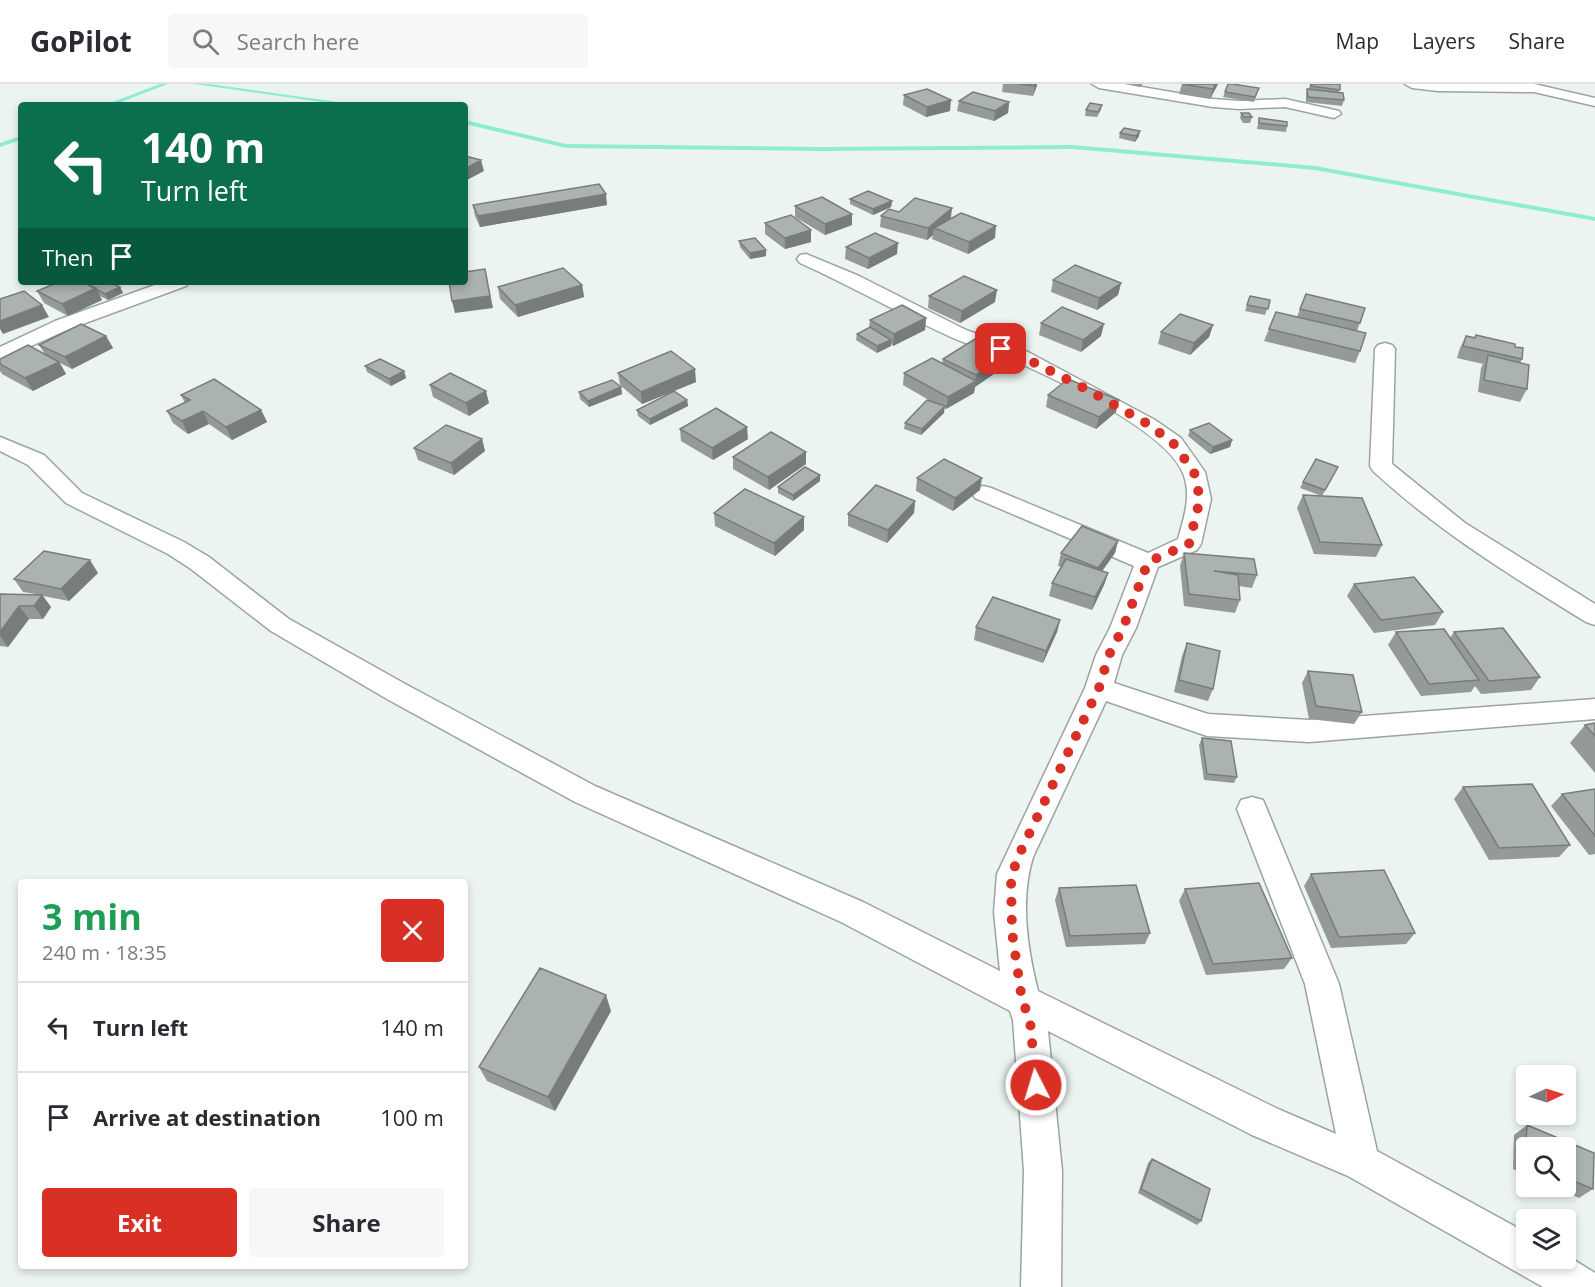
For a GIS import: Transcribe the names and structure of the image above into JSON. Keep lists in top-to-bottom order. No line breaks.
{"north":"right","page":{"header":"GoPilot","search":"Search here","nav":["Map","Layers","Share"],"turn":["140 m","Turn left"],"then":"Then","heading":["3 min","240 m · 18:35"],"list":[{"name":"Turn left","value":"140 m"},{"name":"Arrive at destination","value":"100 m"}],"buttons":["Exit","Share"]}}
